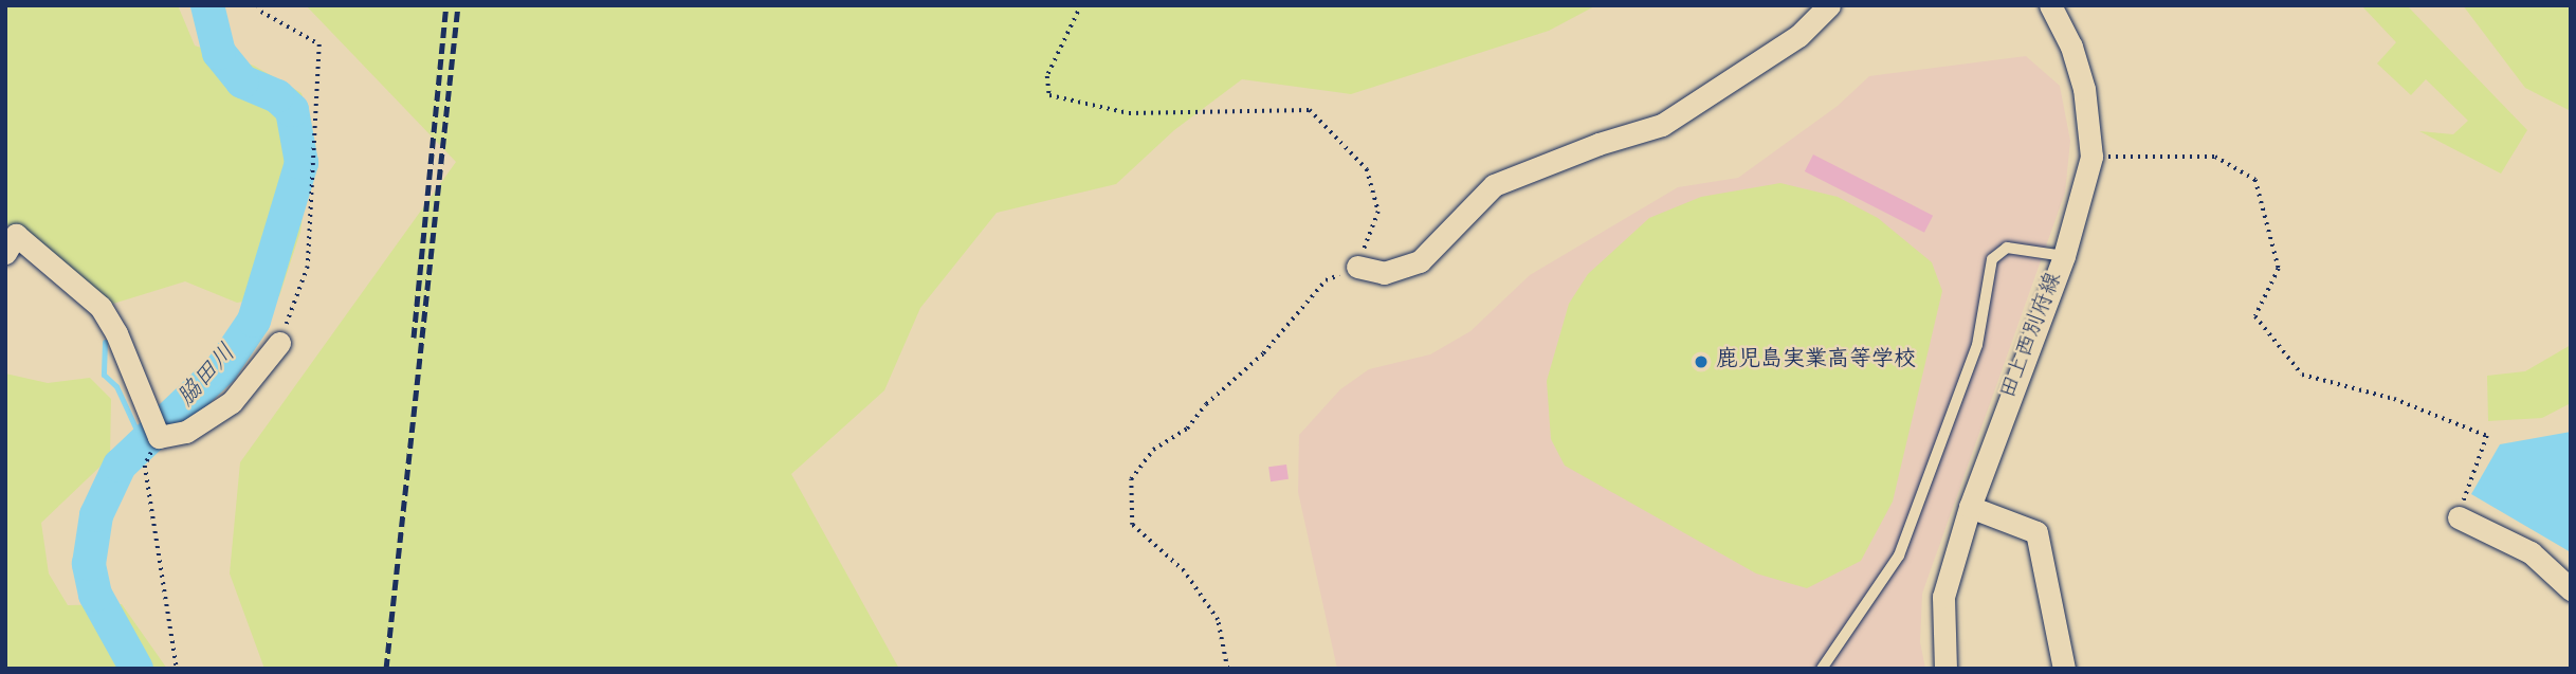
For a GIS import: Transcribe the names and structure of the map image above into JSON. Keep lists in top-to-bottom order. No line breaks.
{"streets":{"street":["田上西別府線"]},"water":["脇田川"],"places":["鹿児島実業高等学校"]}
